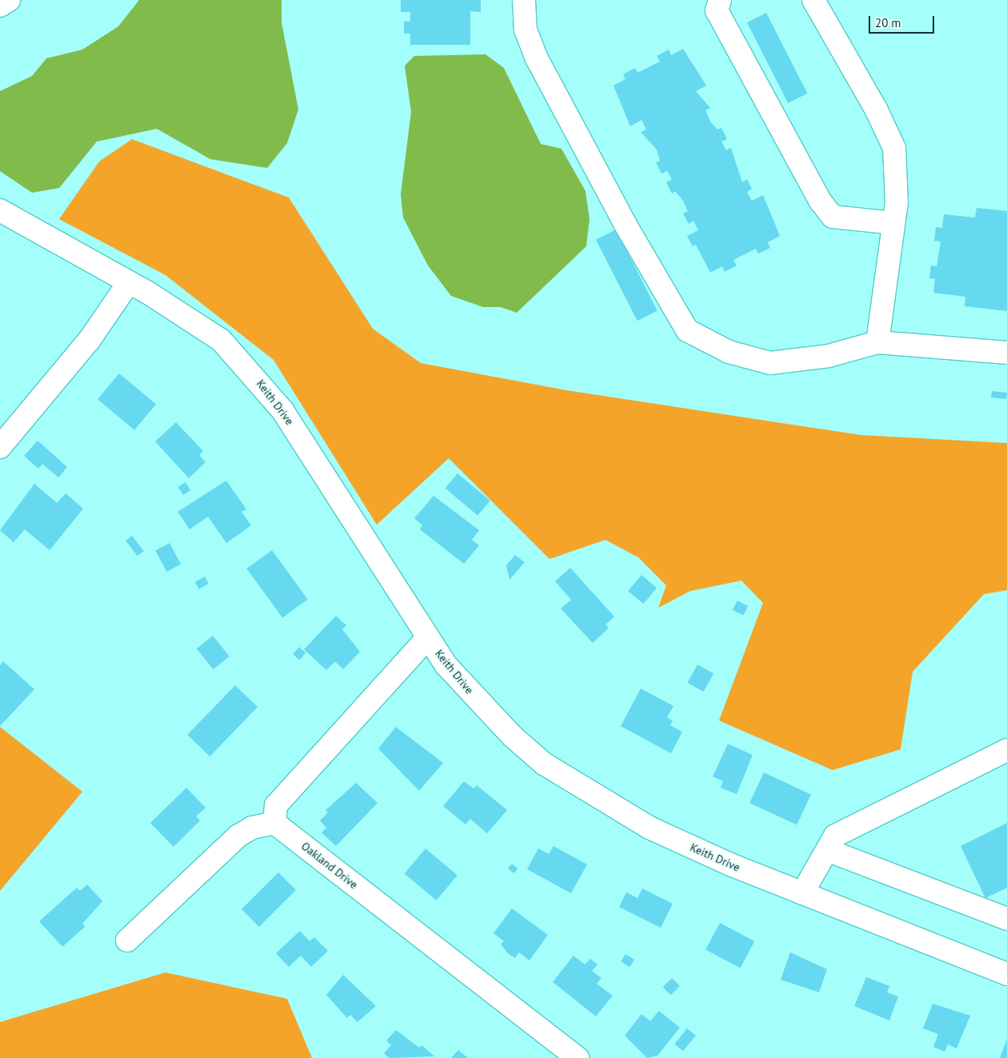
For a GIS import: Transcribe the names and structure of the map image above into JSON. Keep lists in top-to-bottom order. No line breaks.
{"streets":{"street":["Keith Drive","Oakland Drive"]},"scale_bar":"20 m"}
